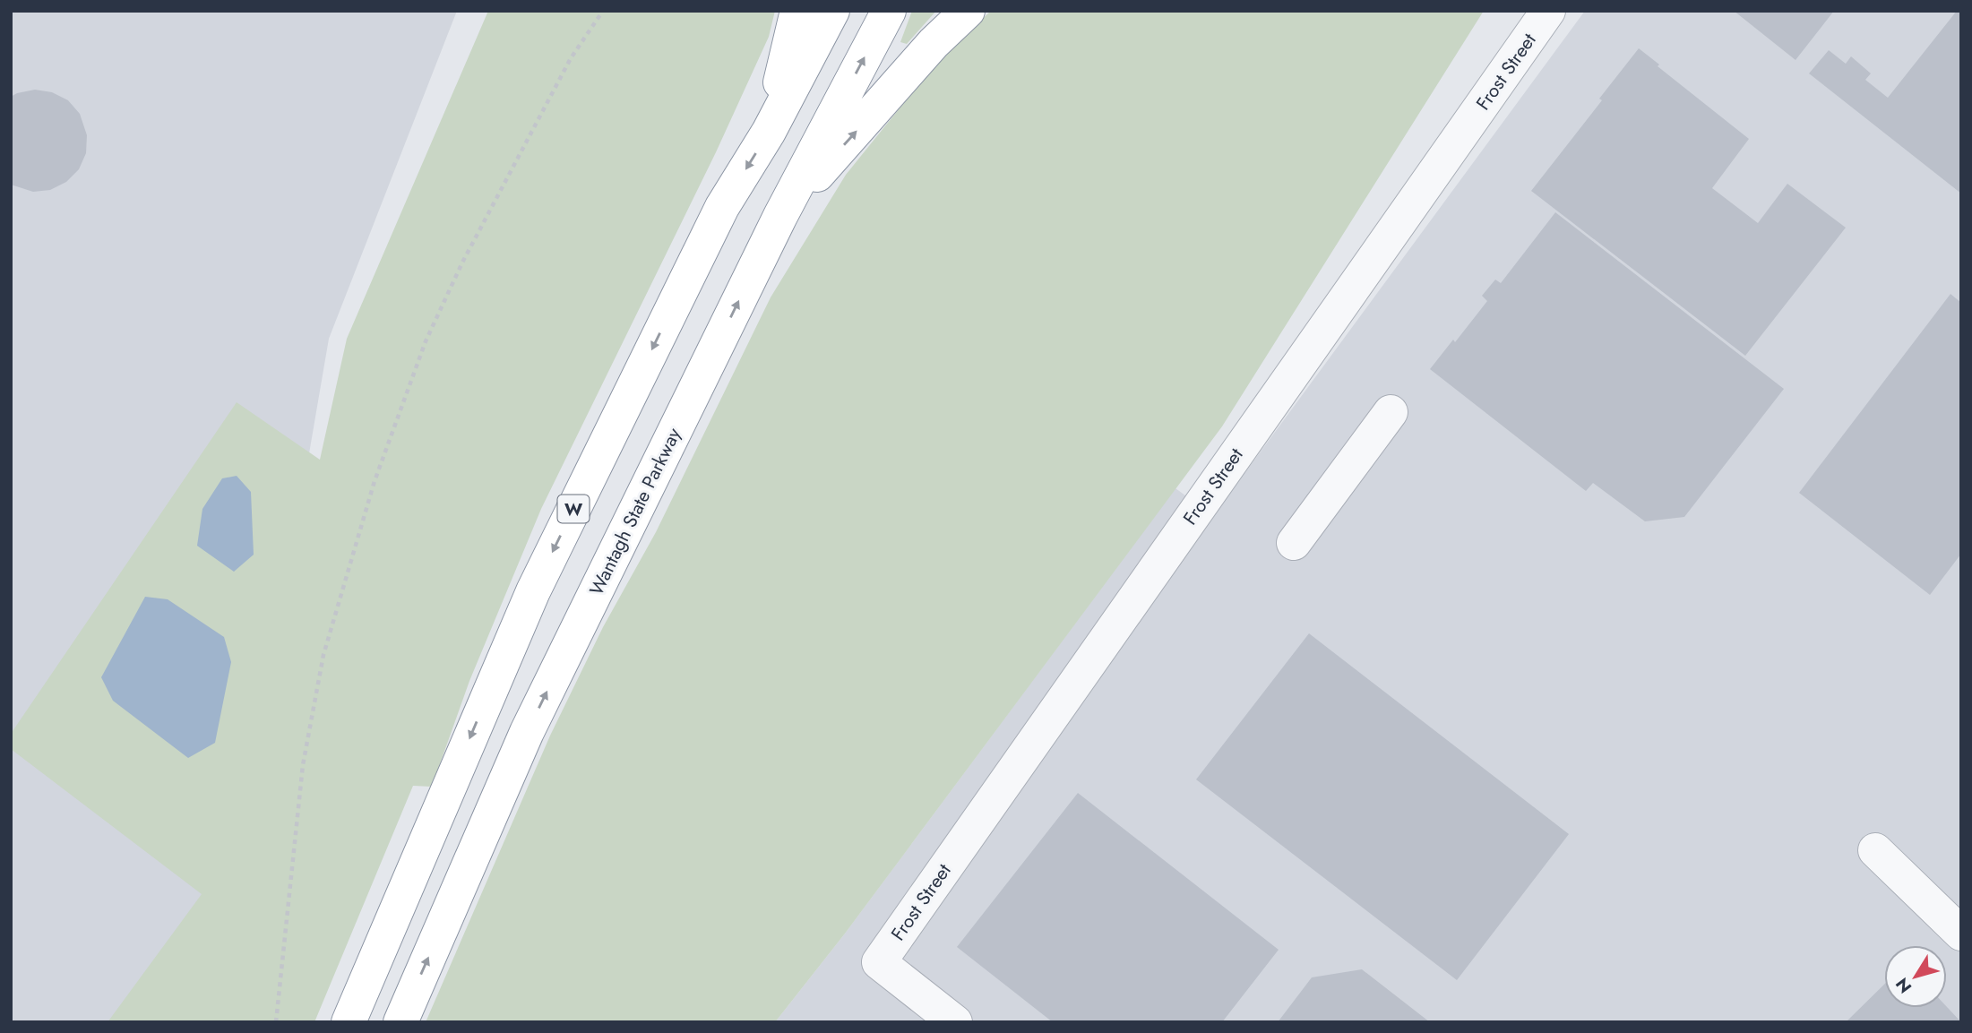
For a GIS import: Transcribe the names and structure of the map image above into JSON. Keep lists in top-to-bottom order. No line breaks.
{"streets":{"highway":["W","Wantagh State Parkway"],"street":["Frost Street"]},"north":"bottom left"}
